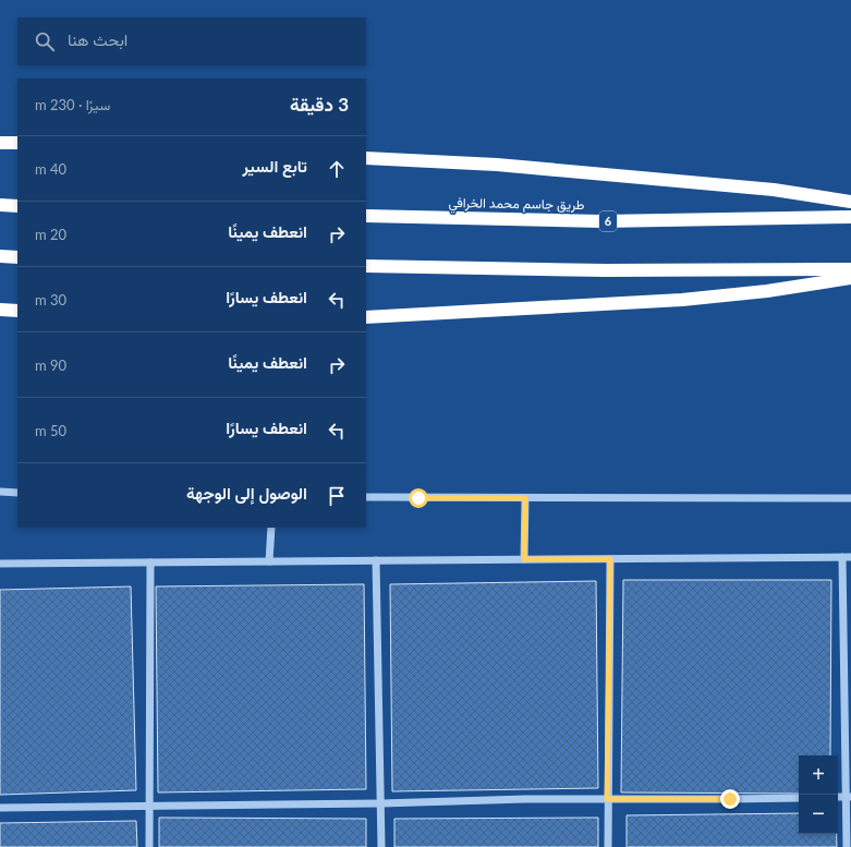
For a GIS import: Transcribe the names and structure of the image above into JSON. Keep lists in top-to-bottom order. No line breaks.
{"streets":{"highway":["طريق جاسم محمد الخرافي","6"]},"page":{"search":"ابحث هنا","heading":["3 دقيقة","سيرًا · 230 m"],"list":[["تابع السير","40 m"],["انعطف يمينًا","20 m"],["انعطف يسارًا","30 m"],["انعطف يمينًا","90 m"],["انعطف يسارًا","50 m"],"الوصول إلى الوجهة"],"map_buttons":["+","−"]}}
